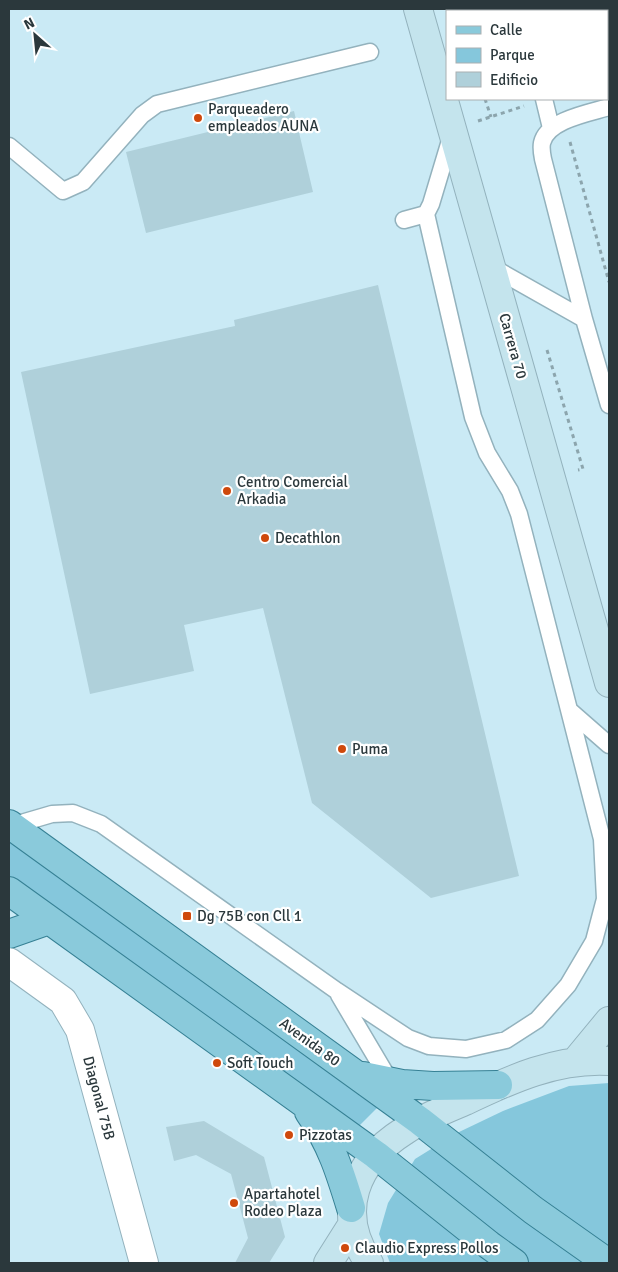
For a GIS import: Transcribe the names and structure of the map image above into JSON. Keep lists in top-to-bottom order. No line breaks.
{"streets":{"main road":["Carrera 70","Avenida 80"],"street":["Diagonal 75B"]},"places":{"other":["Parqueadero empleados AUNA","Centro Comercial Arkadia","Decathlon","Puma","Soft Touch","Pizzotas","Apartahotel Rodeo Plaza","Claudio Express Pollos"],"transit":["Dg 75B con Cll 1"]},"legend":["Calle","Parque","Edificio"],"north":"top left"}
